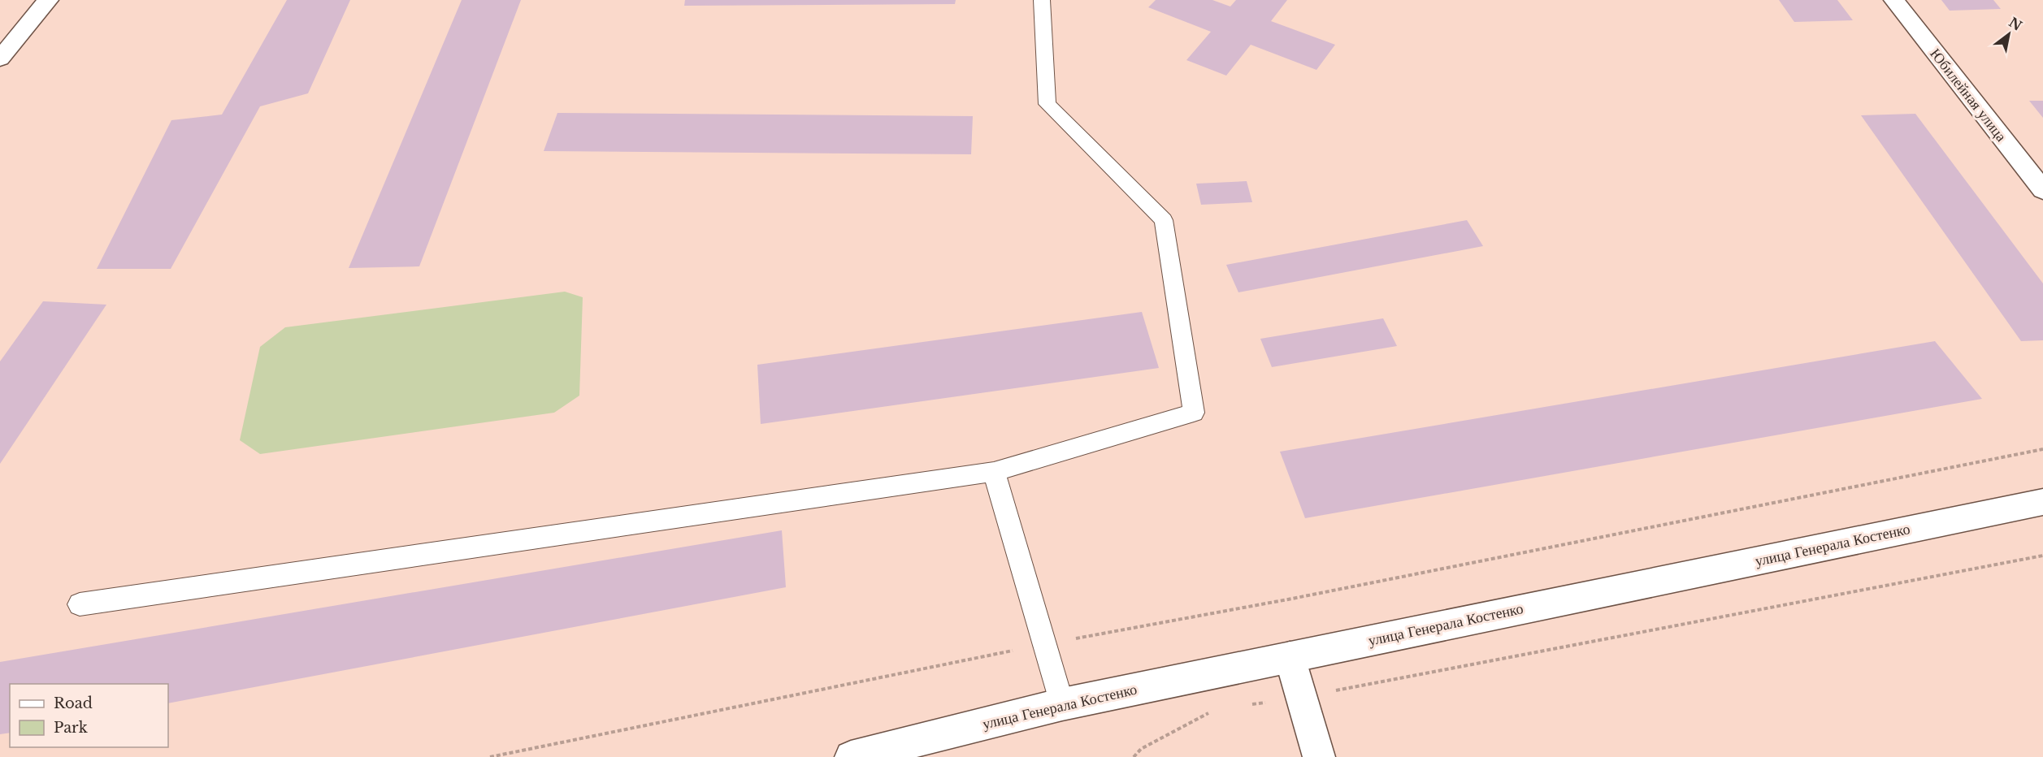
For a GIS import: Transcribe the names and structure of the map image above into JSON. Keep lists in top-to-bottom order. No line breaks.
{"streets":{"main road":["Юбилейная улица","улица Генерала Костенко"]},"legend":["Road","Park"],"north":"top right"}
